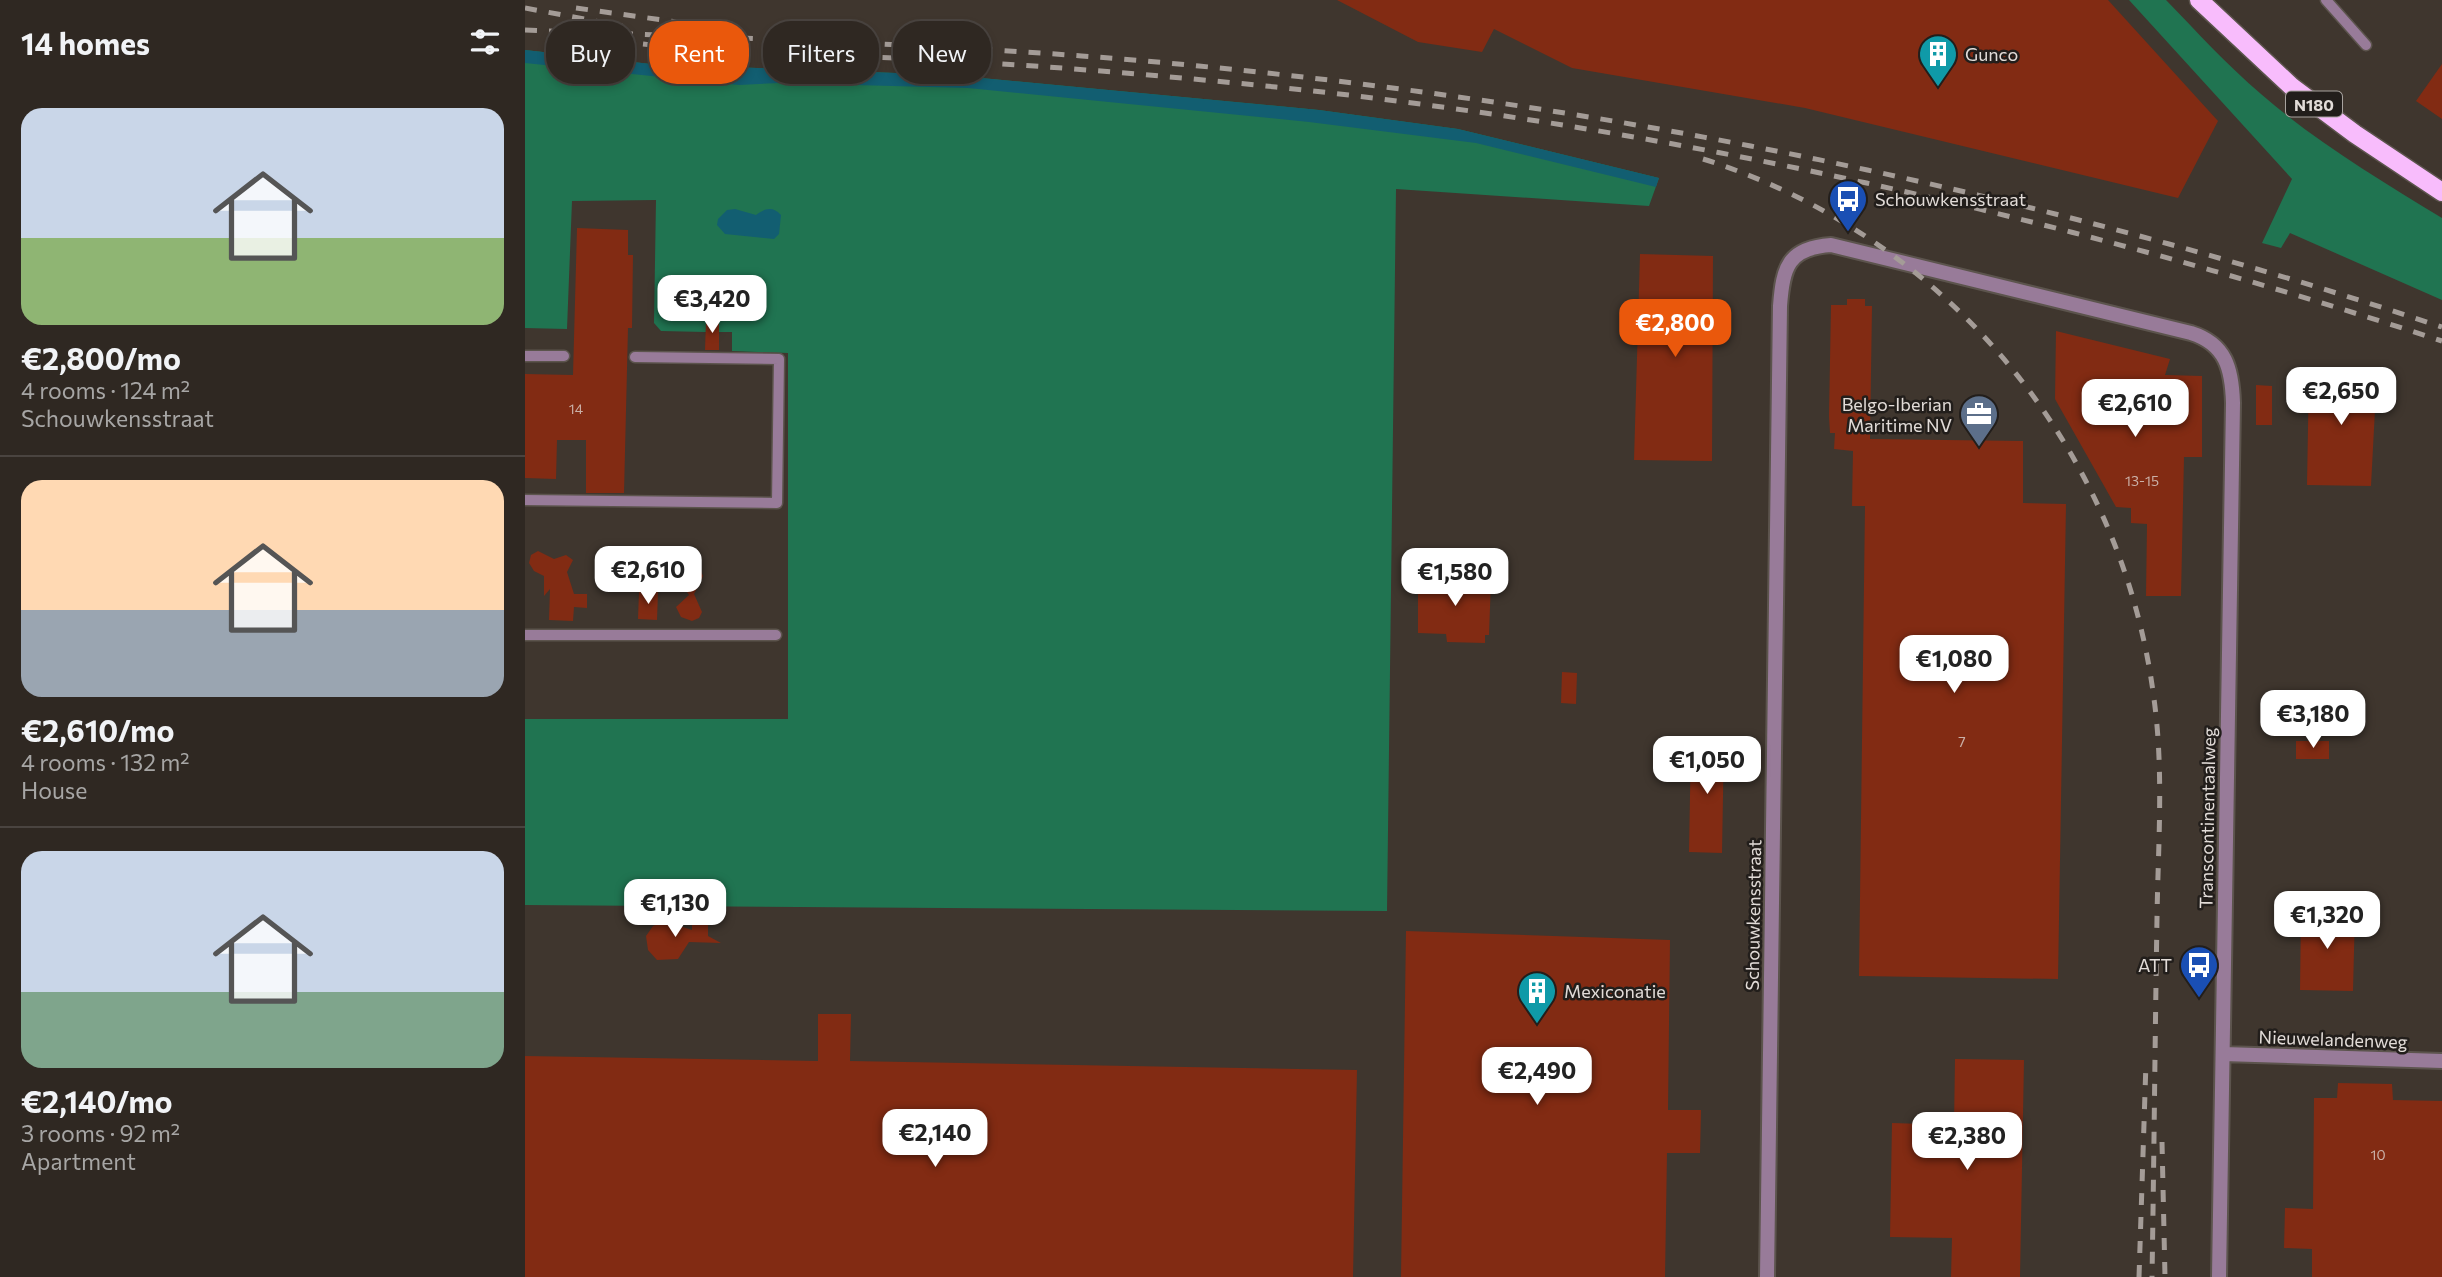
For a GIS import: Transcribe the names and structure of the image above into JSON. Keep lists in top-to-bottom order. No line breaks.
{"streets":{"main road":["N180"],"street":["Transcontinentaalweg","Schouwkensstraat","Nieuwelandenweg"]},"crossings":[["Transcontinentaalweg","Schouwkensstraat"],["Transcontinentaalweg","Nieuwelandenweg"]],"places":{"building":["Gunco","Mexiconatie"],"bus stop":["Schouwkensstraat","ATT"],"office":["Belgo-Iberian Maritime NV"]},"house_numbers":["14","13-15","7","10"],"page":{"heading":"14 homes","chip":["Buy","Rent","Filters","New"],"list":[{"name":"€2,800/mo","note":"4 rooms · 124 m² · Schouwkensstraat"},{"name":"€2,610/mo","note":"4 rooms · 132 m² · House"},{"name":"€2,140/mo","note":"3 rooms · 92 m² · Apartment"}],"price":["€3,420","€2,800","€2,650","€2,610","€2,610","€1,580","€1,080","€3,180","€1,050","€1,130","€1,320","€2,490","€2,140","€2,380"]}}
